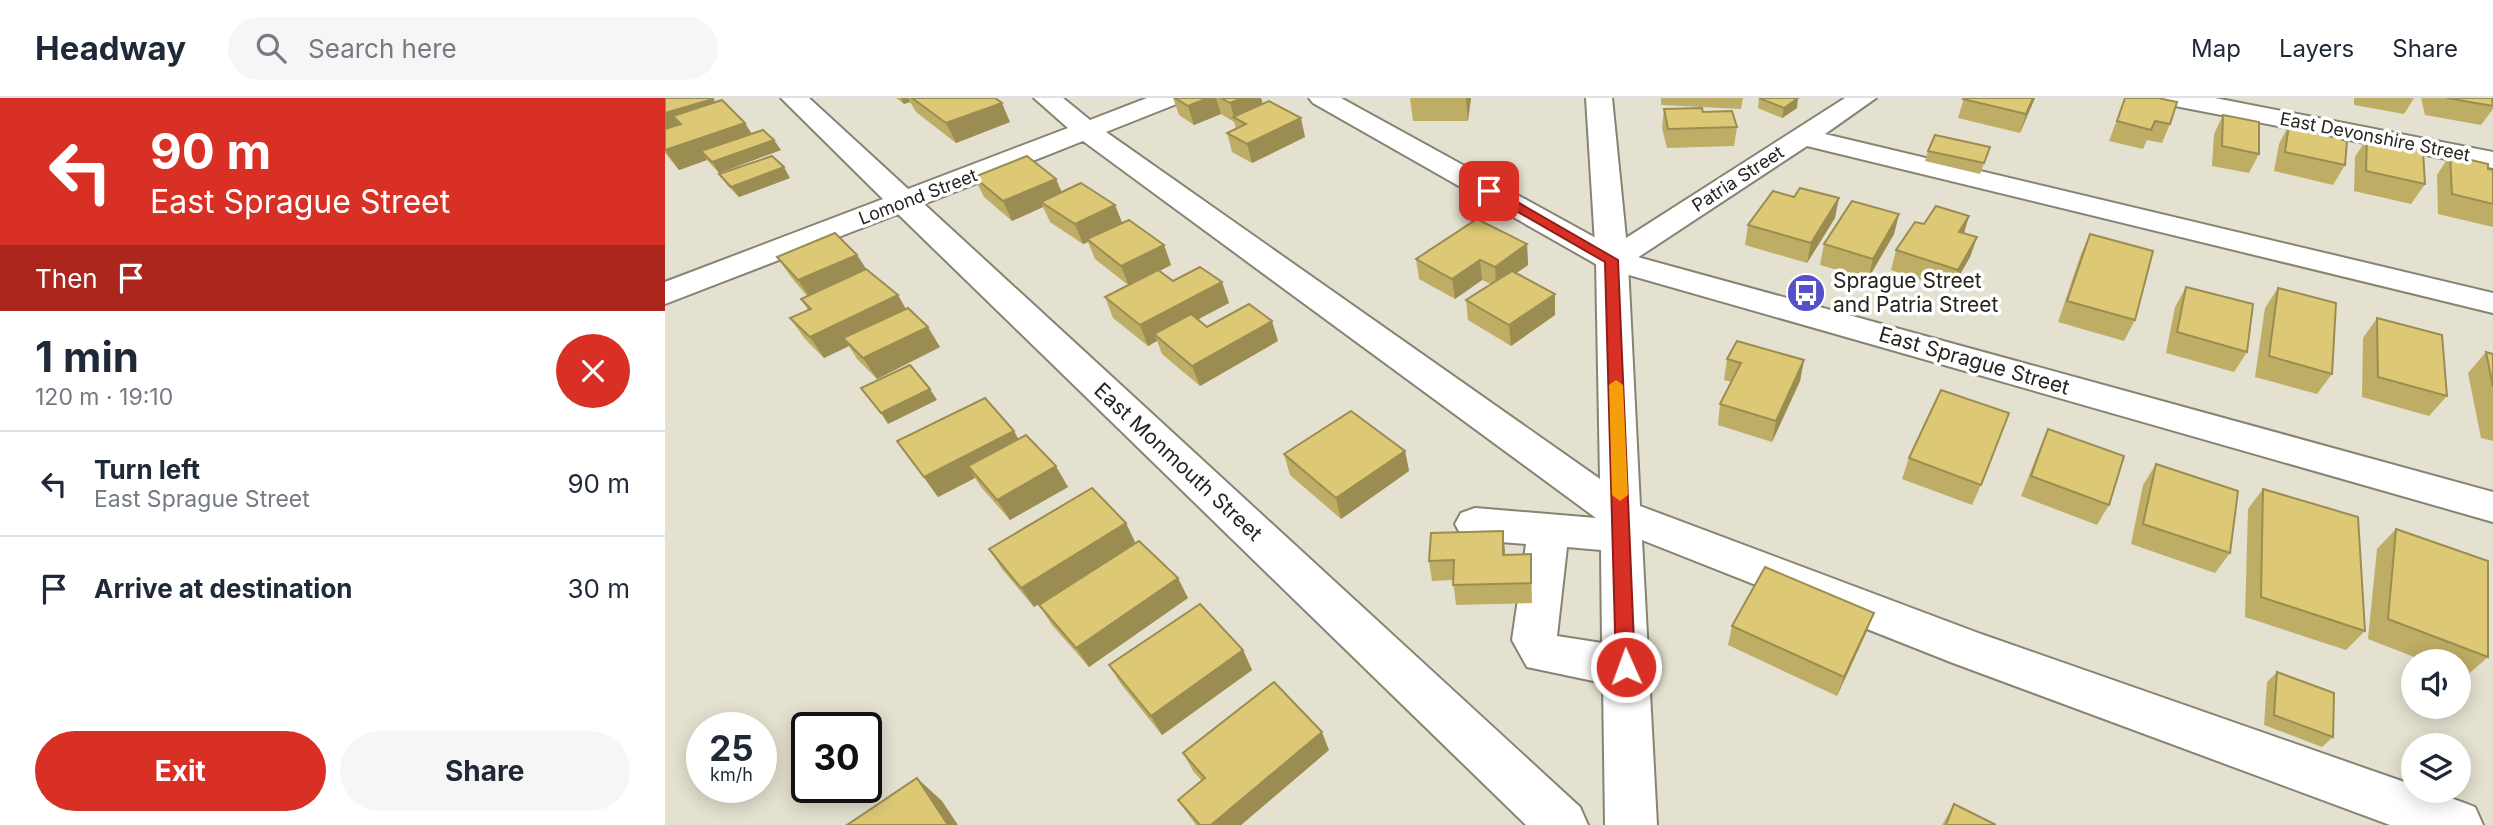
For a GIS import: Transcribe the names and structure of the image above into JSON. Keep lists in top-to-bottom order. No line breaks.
{"streets":{"street":["East Devonshire Street","Patria Street","Lomond Street","East Sprague Street","East Monmouth Street"]},"crossings":[["Patria Street","East Sprague Street"],["Lomond Street","East Monmouth Street"]],"places":{"bus stop":["Sprague Street and Patria Street"]},"page":{"header":"Headway","search":"Search here","nav":["Map","Layers","Share"],"turn":["90 m","East Sprague Street"],"then":"Then","heading":["1 min","120 m · 19:10"],"list":[{"name":"Turn left","note":"East Sprague Street","value":"90 m"},{"name":"Arrive at destination","value":"30 m"}],"speed":"25 km/h","limit":"30","buttons":["Exit","Share"]}}
